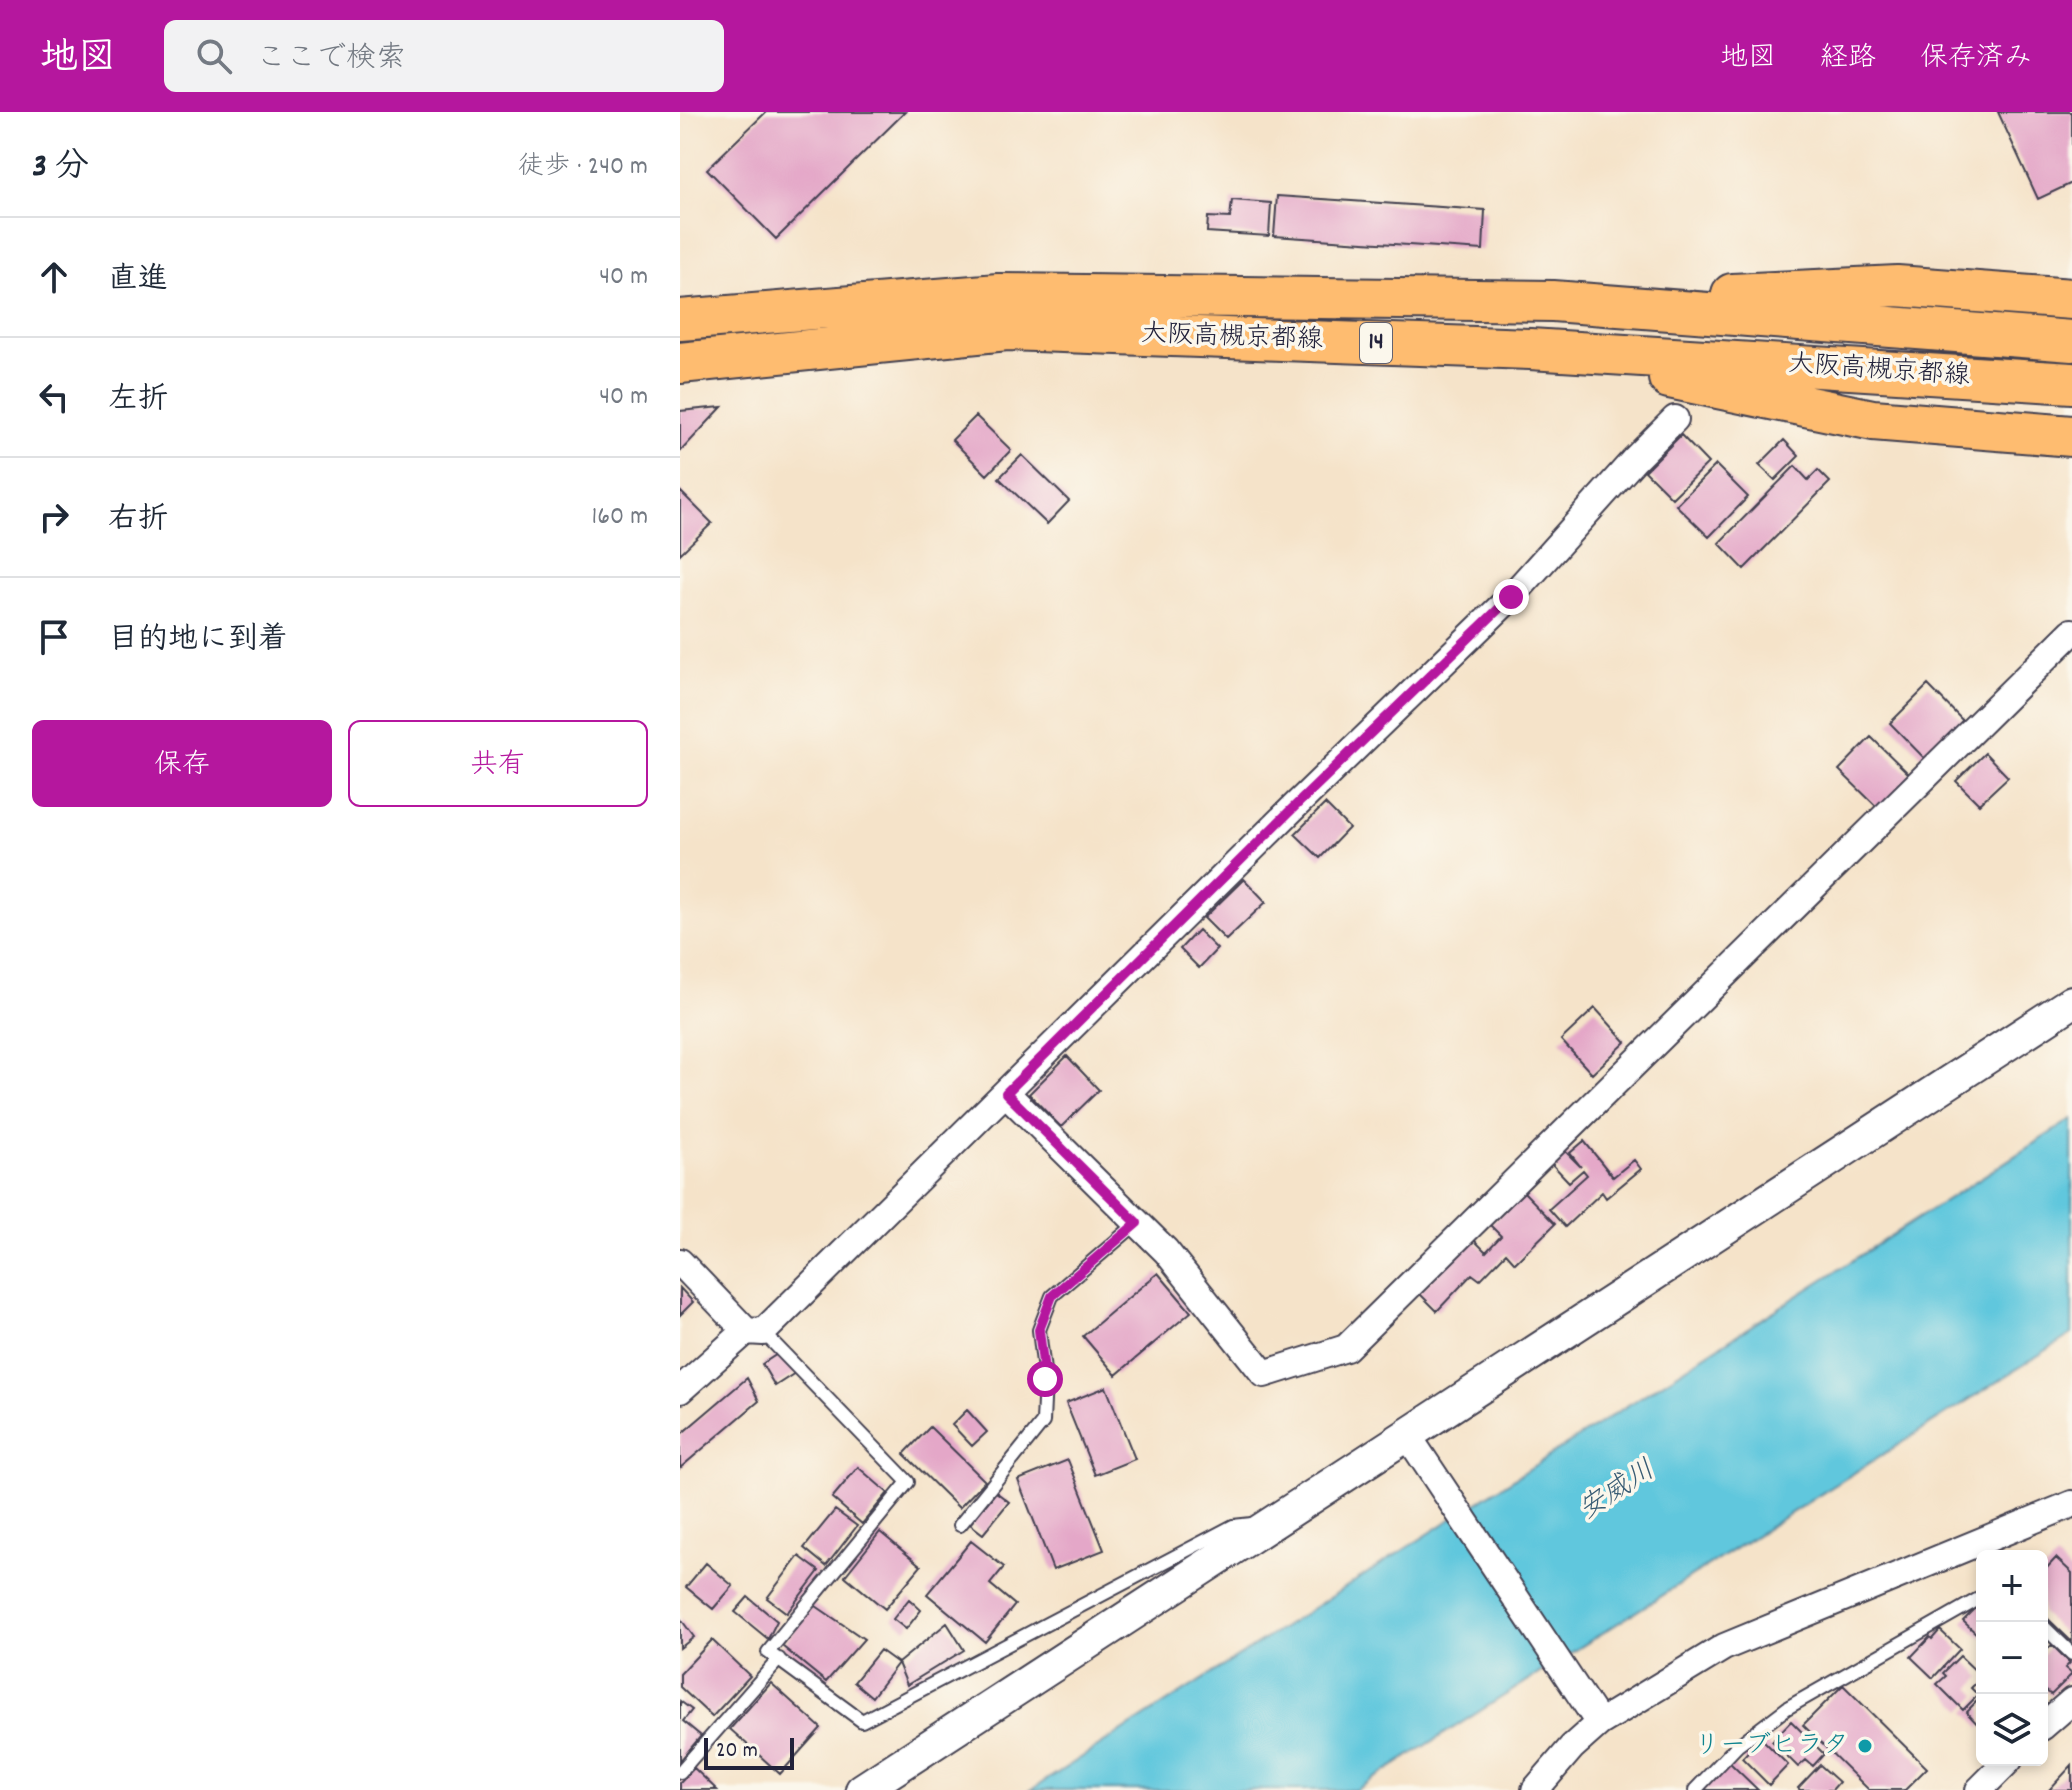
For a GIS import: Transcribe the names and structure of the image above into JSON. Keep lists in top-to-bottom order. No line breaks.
{"streets":{"main road":["大阪高槻京都線","14"]},"water":["安威川"],"places":["リーブヒラタ"],"scale_bar":"20 m","page":{"header":"地図","search":"ここで検索","nav":["地図","経路","保存済み"],"heading":["3 分","徒歩 · 240 m"],"list":[["直進","40 m"],["左折","40 m"],["右折","160 m"],"目的地に到着"],"buttons":["保存","共有"],"map_buttons":["+","−"],"scale":"20 m"}}
